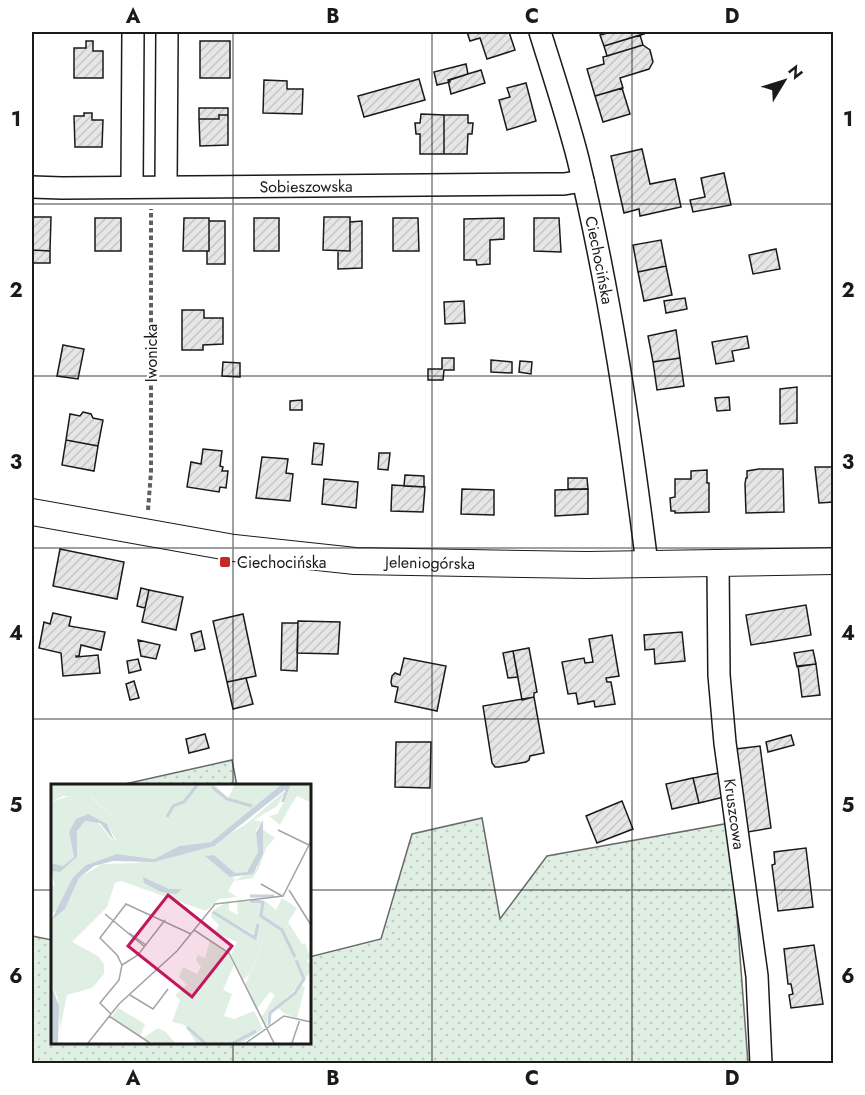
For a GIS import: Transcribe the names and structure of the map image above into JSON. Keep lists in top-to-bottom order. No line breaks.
{"streets":{"street":["Sobieszowska","Ciechocińska","Jeleniogórska","Kruszcowa"],"path":["Iwonicka"]},"crossings":[["Sobieszowska","Ciechocińska"],["Sobieszowska","Iwonicka"],["Ciechocińska","Jeleniogórska"],["Jeleniogórska","Kruszcowa"]],"places":{"transit":["Ciechocińska"]},"north":"top right","grid":{"columns":["A","B","C","D"],"rows":["1","2","3","4","5","6"]}}
